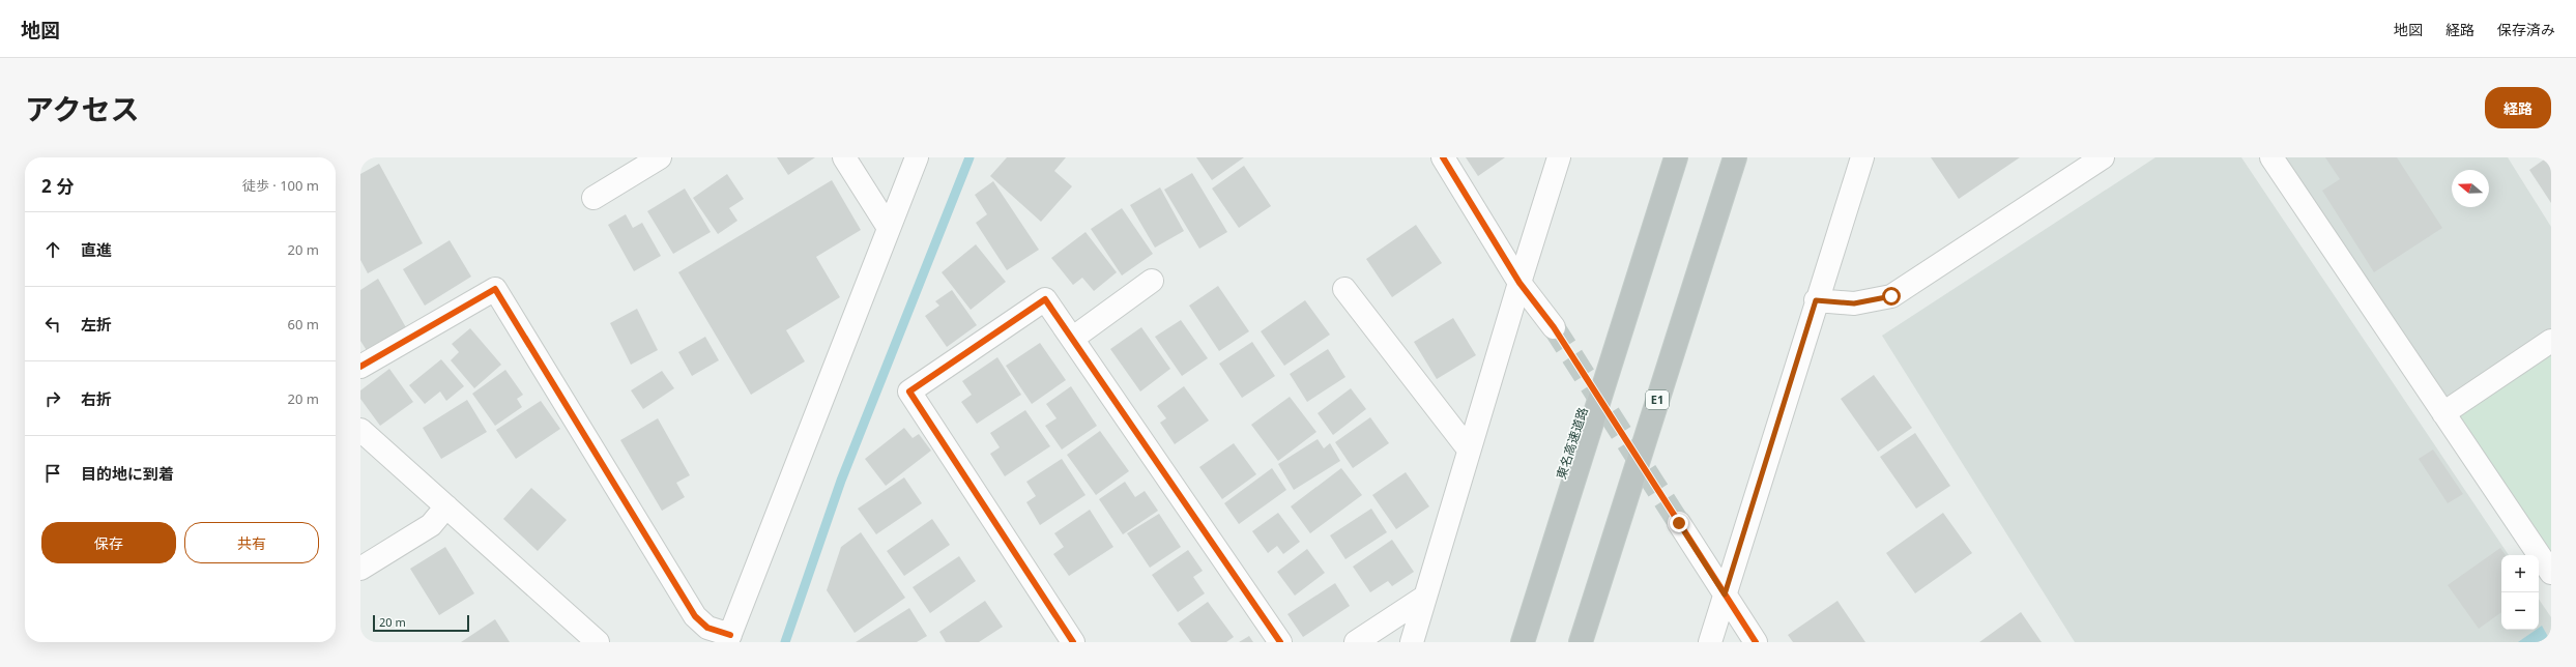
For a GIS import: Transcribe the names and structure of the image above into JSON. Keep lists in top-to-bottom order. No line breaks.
{"streets":{"highway":["E1","東名高速道路"]},"scale_bar":"20 m","north":"left","page":{"header":"地図","nav":["地図","経路","保存済み"],"title":"アクセス","buttons":["経路",["保存","共有"]],"heading":["2 分","徒歩 · 100 m"],"list":[["直進","20 m"],["左折","60 m"],["右折","20 m"],"目的地に到着"],"map_buttons":["+","−"],"scale":"20 m"}}
